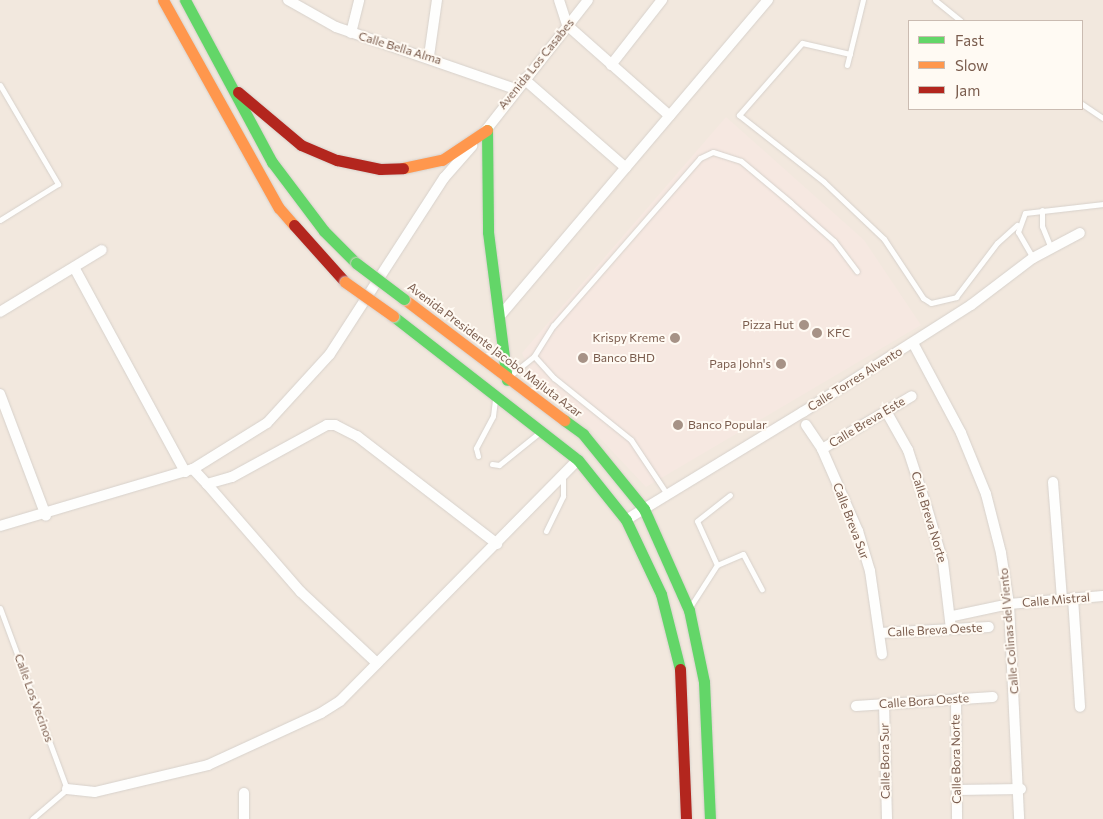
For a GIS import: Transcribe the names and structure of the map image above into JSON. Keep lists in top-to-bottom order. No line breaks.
{"streets":{"main road":["Avenida Presidente Jacobo Majluta Azar"],"street":["Calle Bella Alma","Avenida Los Casabes","Calle Torres Alvento","Calle Breva Este","Calle Breva Norte","Calle Breva Sur","Calle Mistral","Calle Breva Oeste","Calle Colinas del Viento","Calle Bora Oeste","Calle Bora Norte","Calle Bora Sur"],"lane":["Calle Los Vecinos"]},"crossings":[["Calle Bella Alma","Avenida Los Casabes"],["Avenida Presidente Jacobo Majluta Azar","Calle Torres Alvento"],["Calle Torres Alvento","Calle Colinas del Viento"],["Calle Breva Este","Calle Breva Norte"],["Calle Breva Este","Calle Breva Sur"],["Calle Breva Norte","Calle Mistral"],["Calle Breva Norte","Calle Breva Oeste"],["Calle Breva Sur","Calle Breva Oeste"],["Calle Mistral","Calle Colinas del Viento"],["Calle Bora Oeste","Calle Bora Norte"],["Calle Bora Oeste","Calle Bora Sur"]],"places":["Pizza Hut","KFC","Krispy Kreme","Banco BHD","Papa John's","Banco Popular"],"legend":["Fast","Slow","Jam"]}
